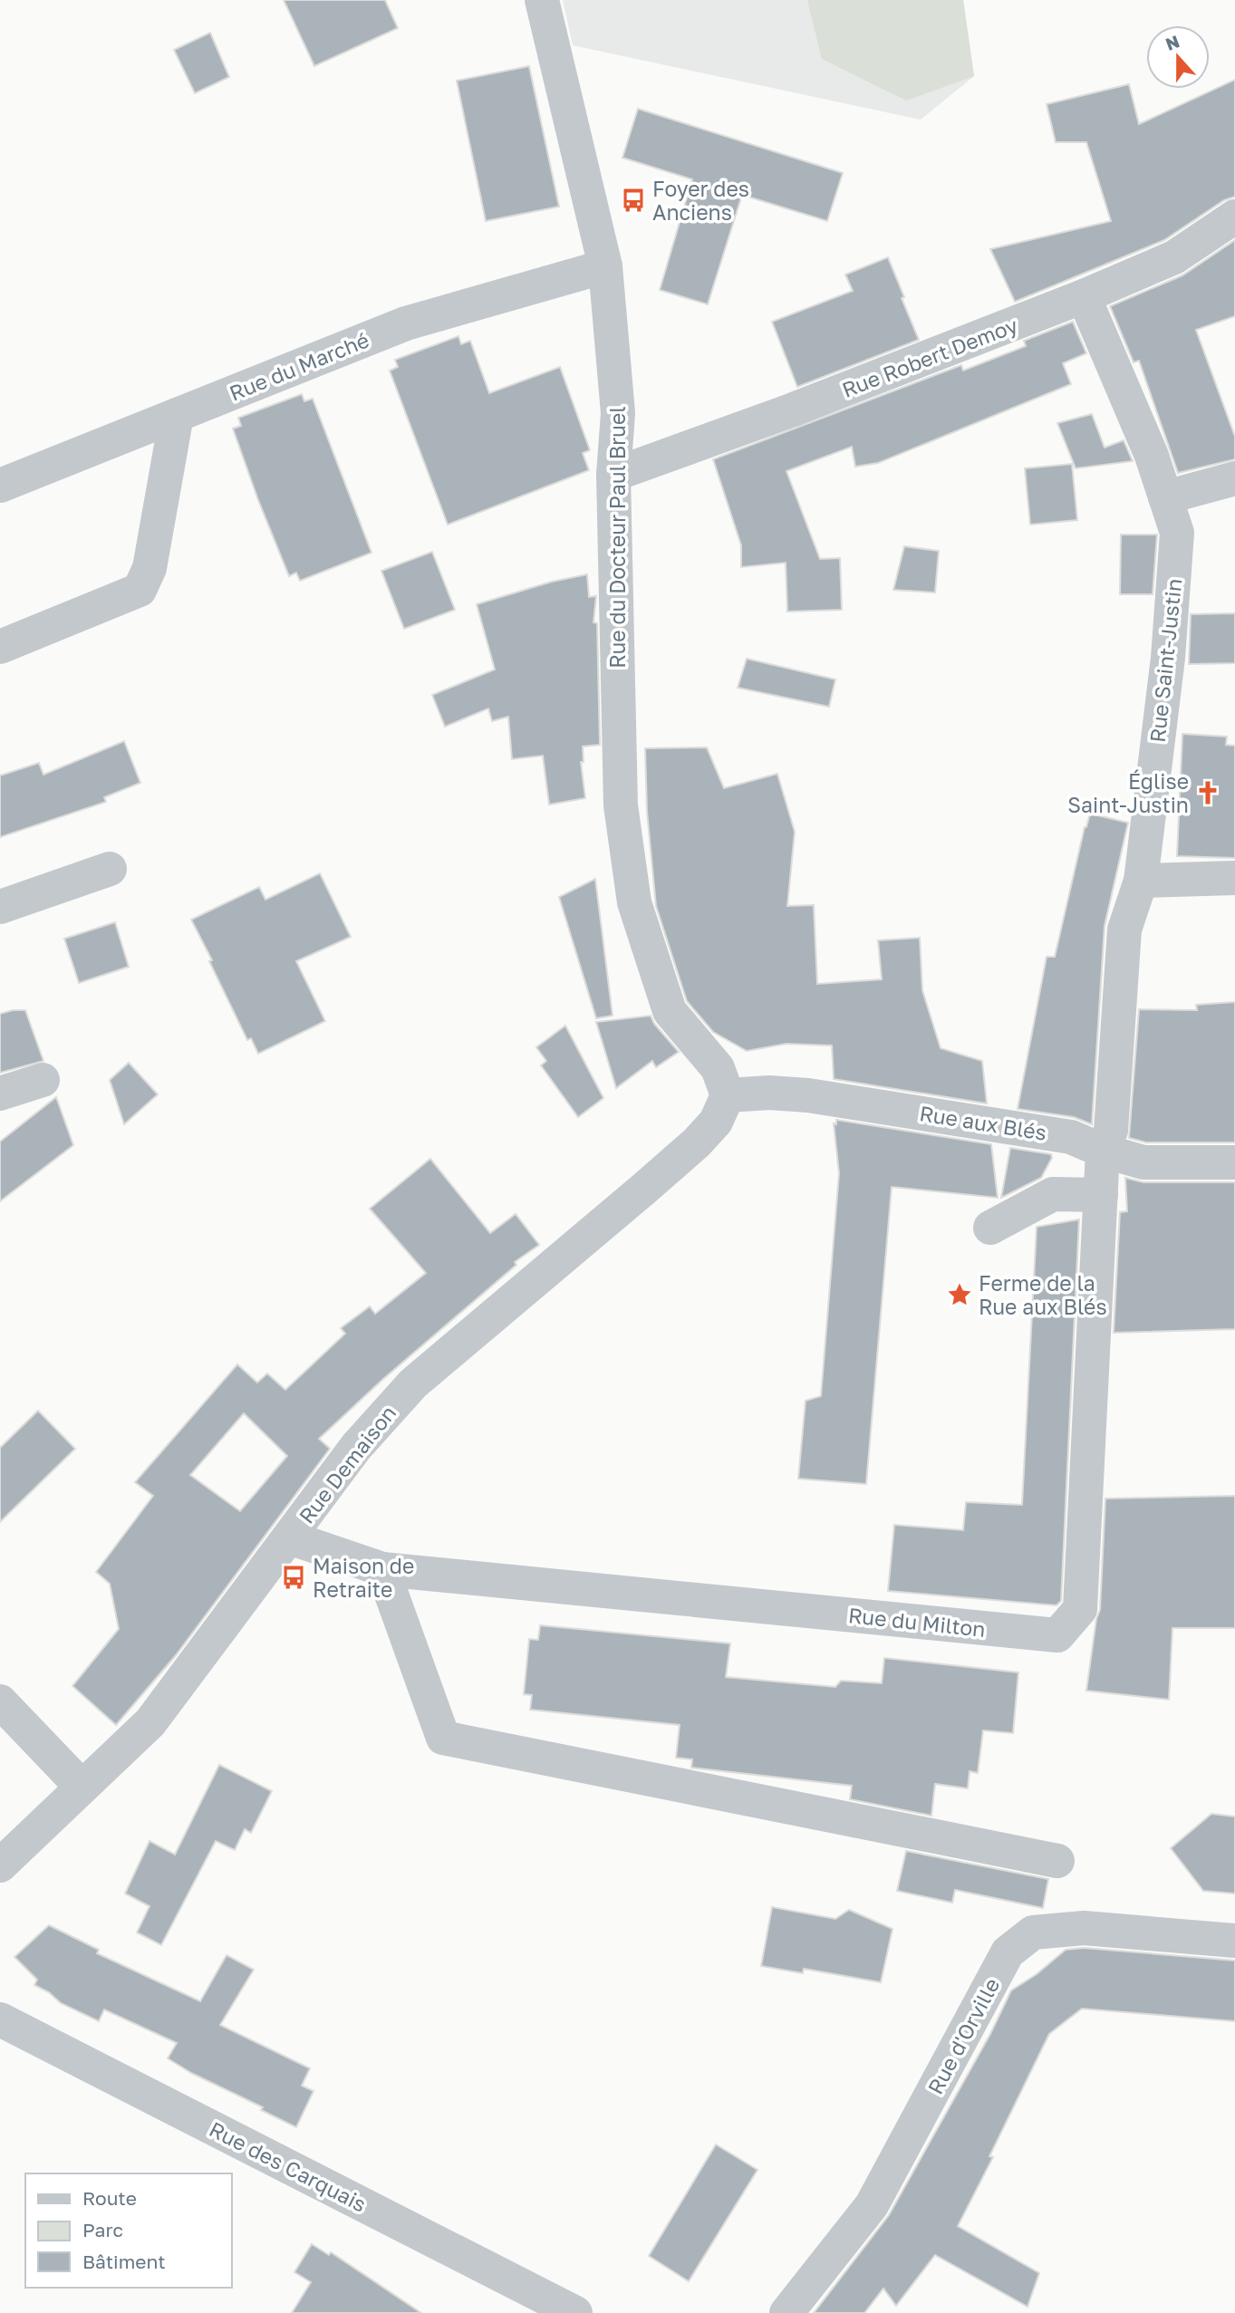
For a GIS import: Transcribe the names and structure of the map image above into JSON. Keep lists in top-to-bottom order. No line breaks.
{"streets":{"street":["Rue Robert Demoy","Rue du Marché","Rue du Docteur Paul Bruel","Rue Saint-Justin","Rue aux Blés","Rue Demaison","Rue du Milton","Rue d'Orville","Rue des Carquais"]},"crossings":[["Rue Robert Demoy","Rue du Docteur Paul Bruel"],["Rue Robert Demoy","Rue Saint-Justin"],["Rue du Marché","Rue du Docteur Paul Bruel"],["Rue du Docteur Paul Bruel","Rue aux Blés"],["Rue du Docteur Paul Bruel","Rue Demaison"],["Rue Saint-Justin","Rue aux Blés"],["Rue Saint-Justin","Rue du Milton"],["Rue aux Blés","Rue Demaison"],["Rue aux Blés","Rue du Milton"],["Rue Demaison","Rue du Milton"]],"places":{"bus stop":["Foyer des Anciens","Maison de Retraite"],"church":["Église Saint-Justin"],"place":["Ferme de la Rue aux Blés"]},"legend":["Route","Parc","Bâtiment"],"north":"top"}
